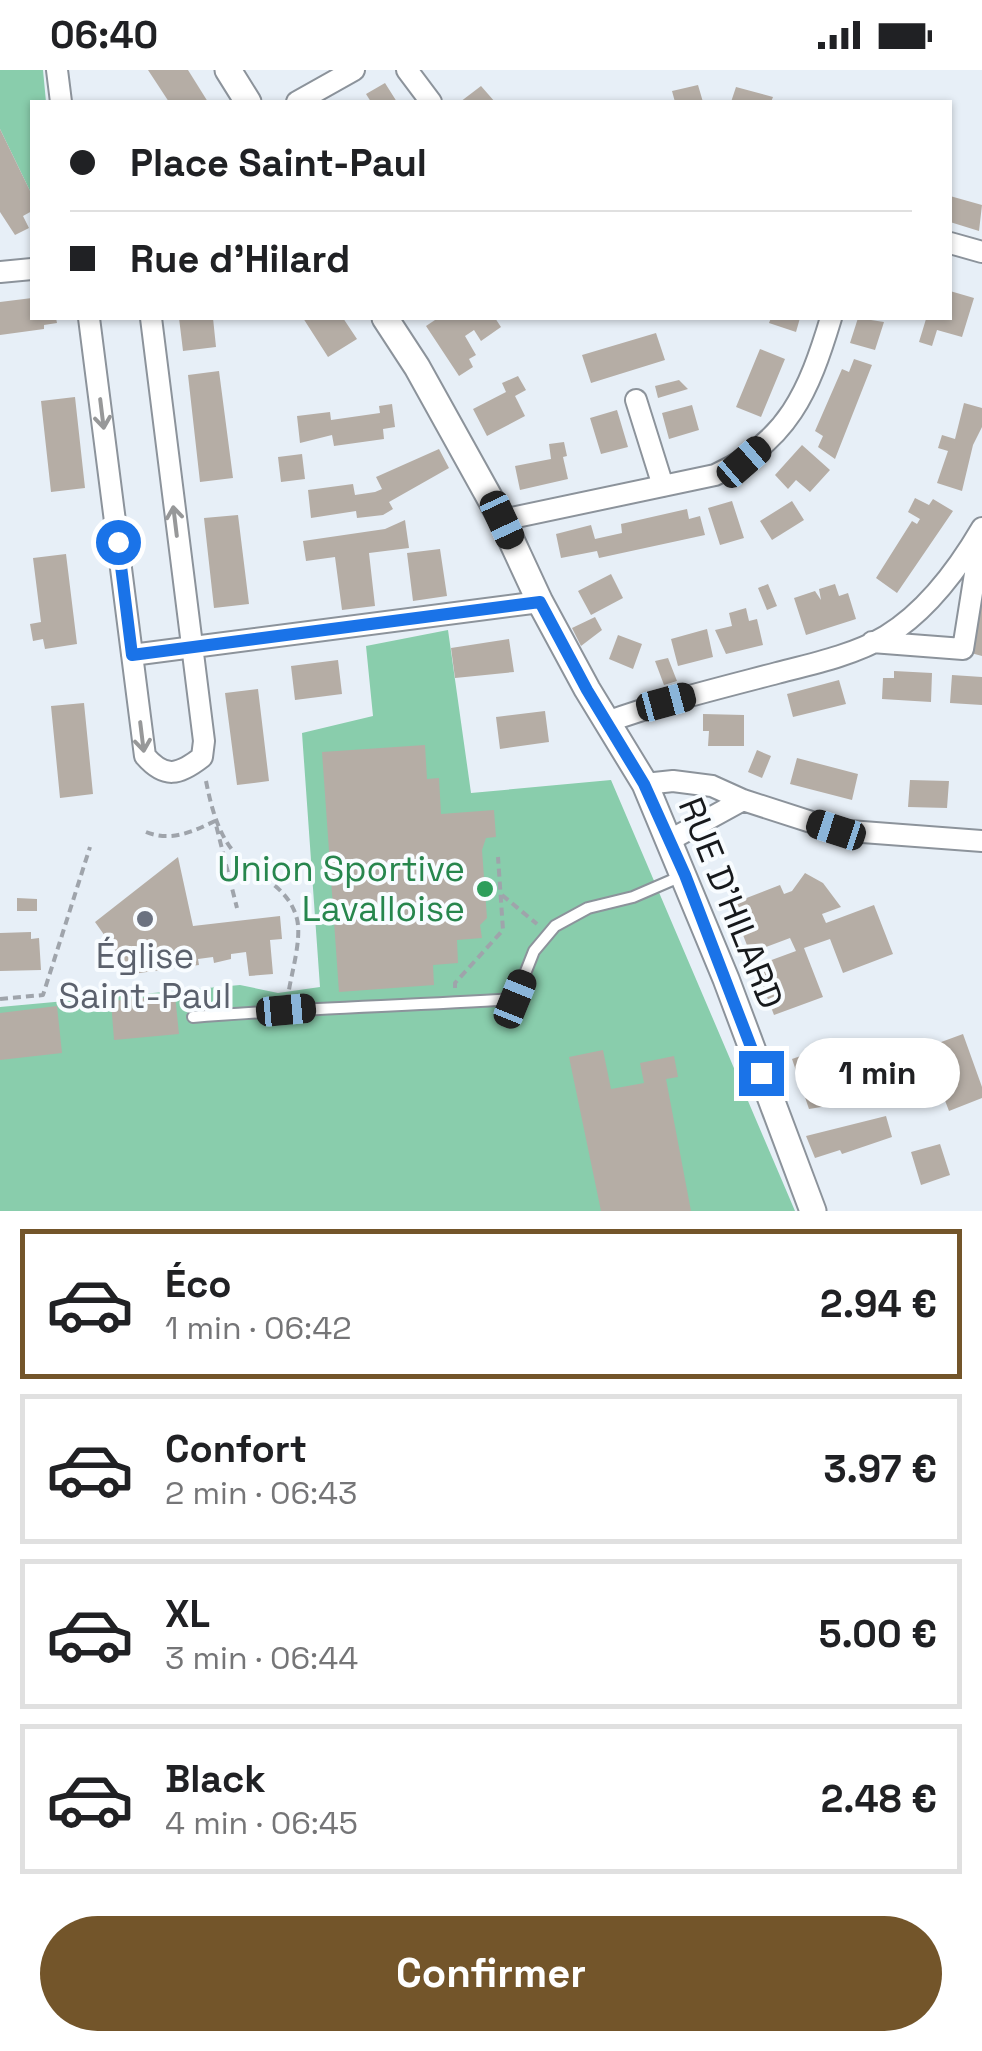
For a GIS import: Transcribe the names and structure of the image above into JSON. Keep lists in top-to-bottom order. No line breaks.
{"streets":{"street":["RUE D'HILARD"]},"places":["Union Sportive Lavalloise","Église Saint-Paul"],"page":{"status":"06:40","banner":["Place Saint-Paul","Rue d'Hilard"],"bubble":"1 min","list":[{"name":"Éco","note":"1 min · 06:42","value":"2.94 €"},{"name":"Confort","note":"2 min · 06:43","value":"3.97 €"},{"name":"XL","note":"3 min · 06:44","value":"5.00 €"},{"name":"Black","note":"4 min · 06:45","value":"2.48 €"}],"buttons":"Confirmer"}}
